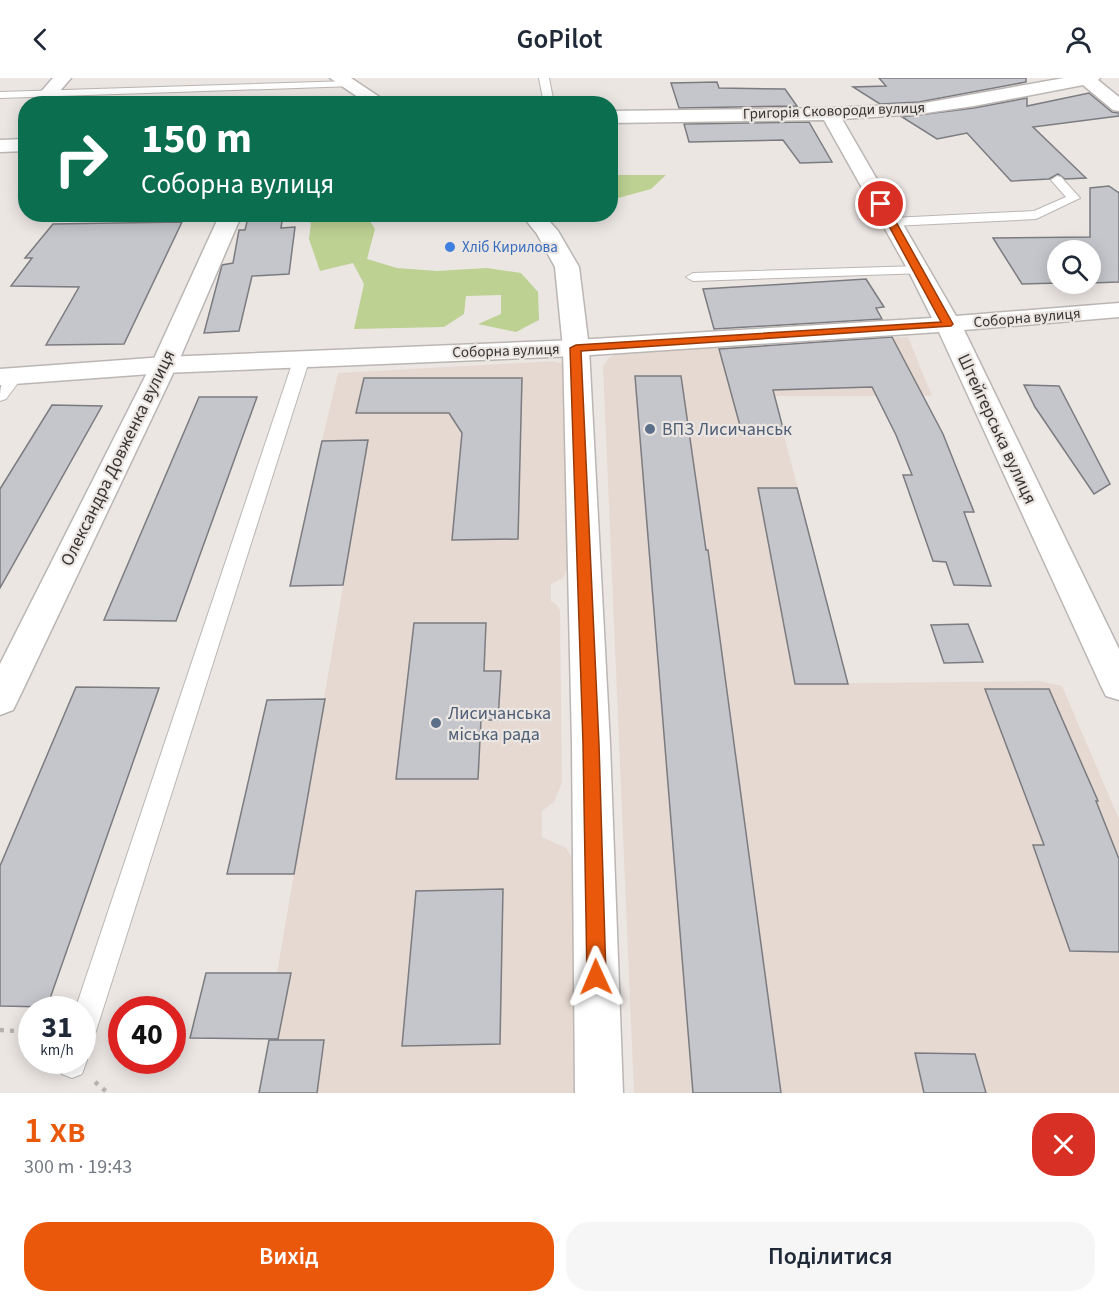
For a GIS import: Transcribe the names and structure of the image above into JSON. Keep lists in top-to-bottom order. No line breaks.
{"streets":{"street":["Григорія Сковороди вулиця","Соборна вулиця","Штейгерська вулиця","Олександра Довженка вулиця"]},"crossings":[["Григорія Сковороди вулиця","Штейгерська вулиця"],["Соборна вулиця","Штейгерська вулиця"],["Соборна вулиця","Олександра Довженка вулиця"]],"places":["Хліб Кирилова","ВПЗ Лисичанськ","Лисичанська міська рада"],"page":{"header":"GoPilot","turn":["150 m","Соборна вулиця"],"speed":"31 km/h","limit":"40","heading":["1 хв","300 m · 19:43"],"buttons":["Вихід","Поділитися"]}}
